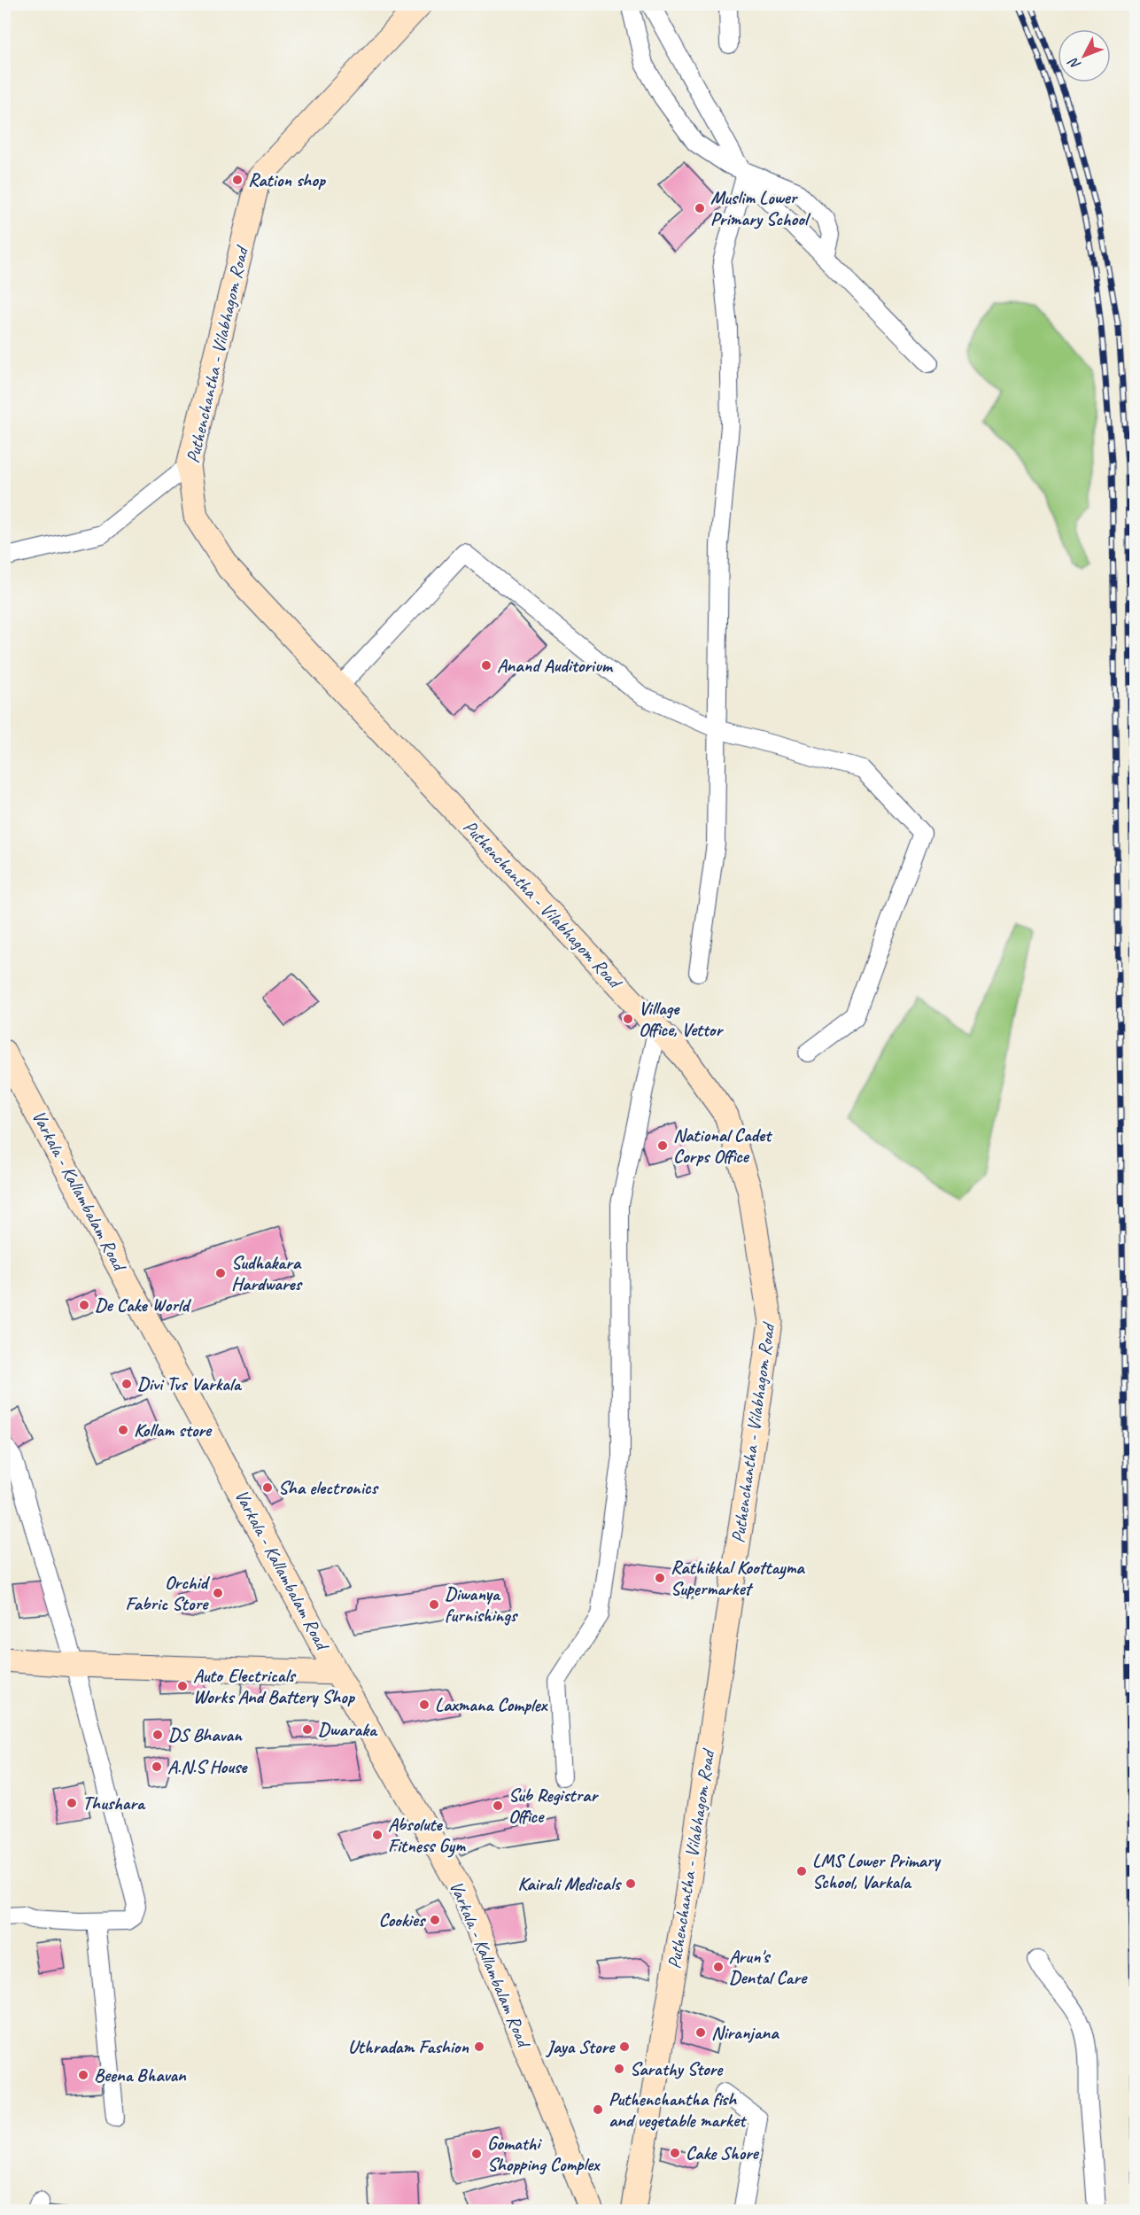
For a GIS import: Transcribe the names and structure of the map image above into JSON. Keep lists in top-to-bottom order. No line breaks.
{"streets":{"main road":["Puthenchantha - Vilabhagom Road","Varkala - Kallambalam Road"]},"places":["Ration shop","Muslim Lower Primary School","Anand Auditorium","Village Office, Vettor","National Cadet Corps Office","Sudhakara Hardwares","De Cake World","Divi Tvs Varkala","Kollam store","Sha electronics","Rathikkal Koottayma Supermarket","Orchid Fabric Store","Diwanya furnishings","Auto Electricals Works And Battery Shop","Laxmana Complex","Dwaraka","DS Bhavan","A.N.S House","Thushara","Sub Registrar Office","Absolute Fitness Gym","LMS Lower Primary School, Varkala","Kairali Medicals","Cookies","Arun's Dental Care","Niranjana","Uthradam Fashion","Jaya Store","Sarathy Store","Beena Bhavan","Puthenchantha fish and vegetable market","Cake Shore","Gomathi Shopping Complex"],"north":"bottom left"}
